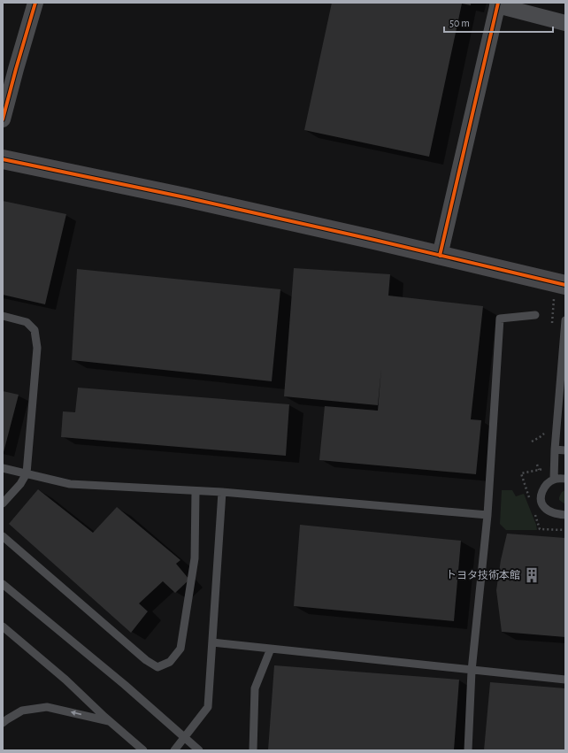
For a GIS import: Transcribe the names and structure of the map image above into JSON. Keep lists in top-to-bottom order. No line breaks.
{"places":{"building":["トヨタ技術本館"]},"scale_bar":"50 m"}
